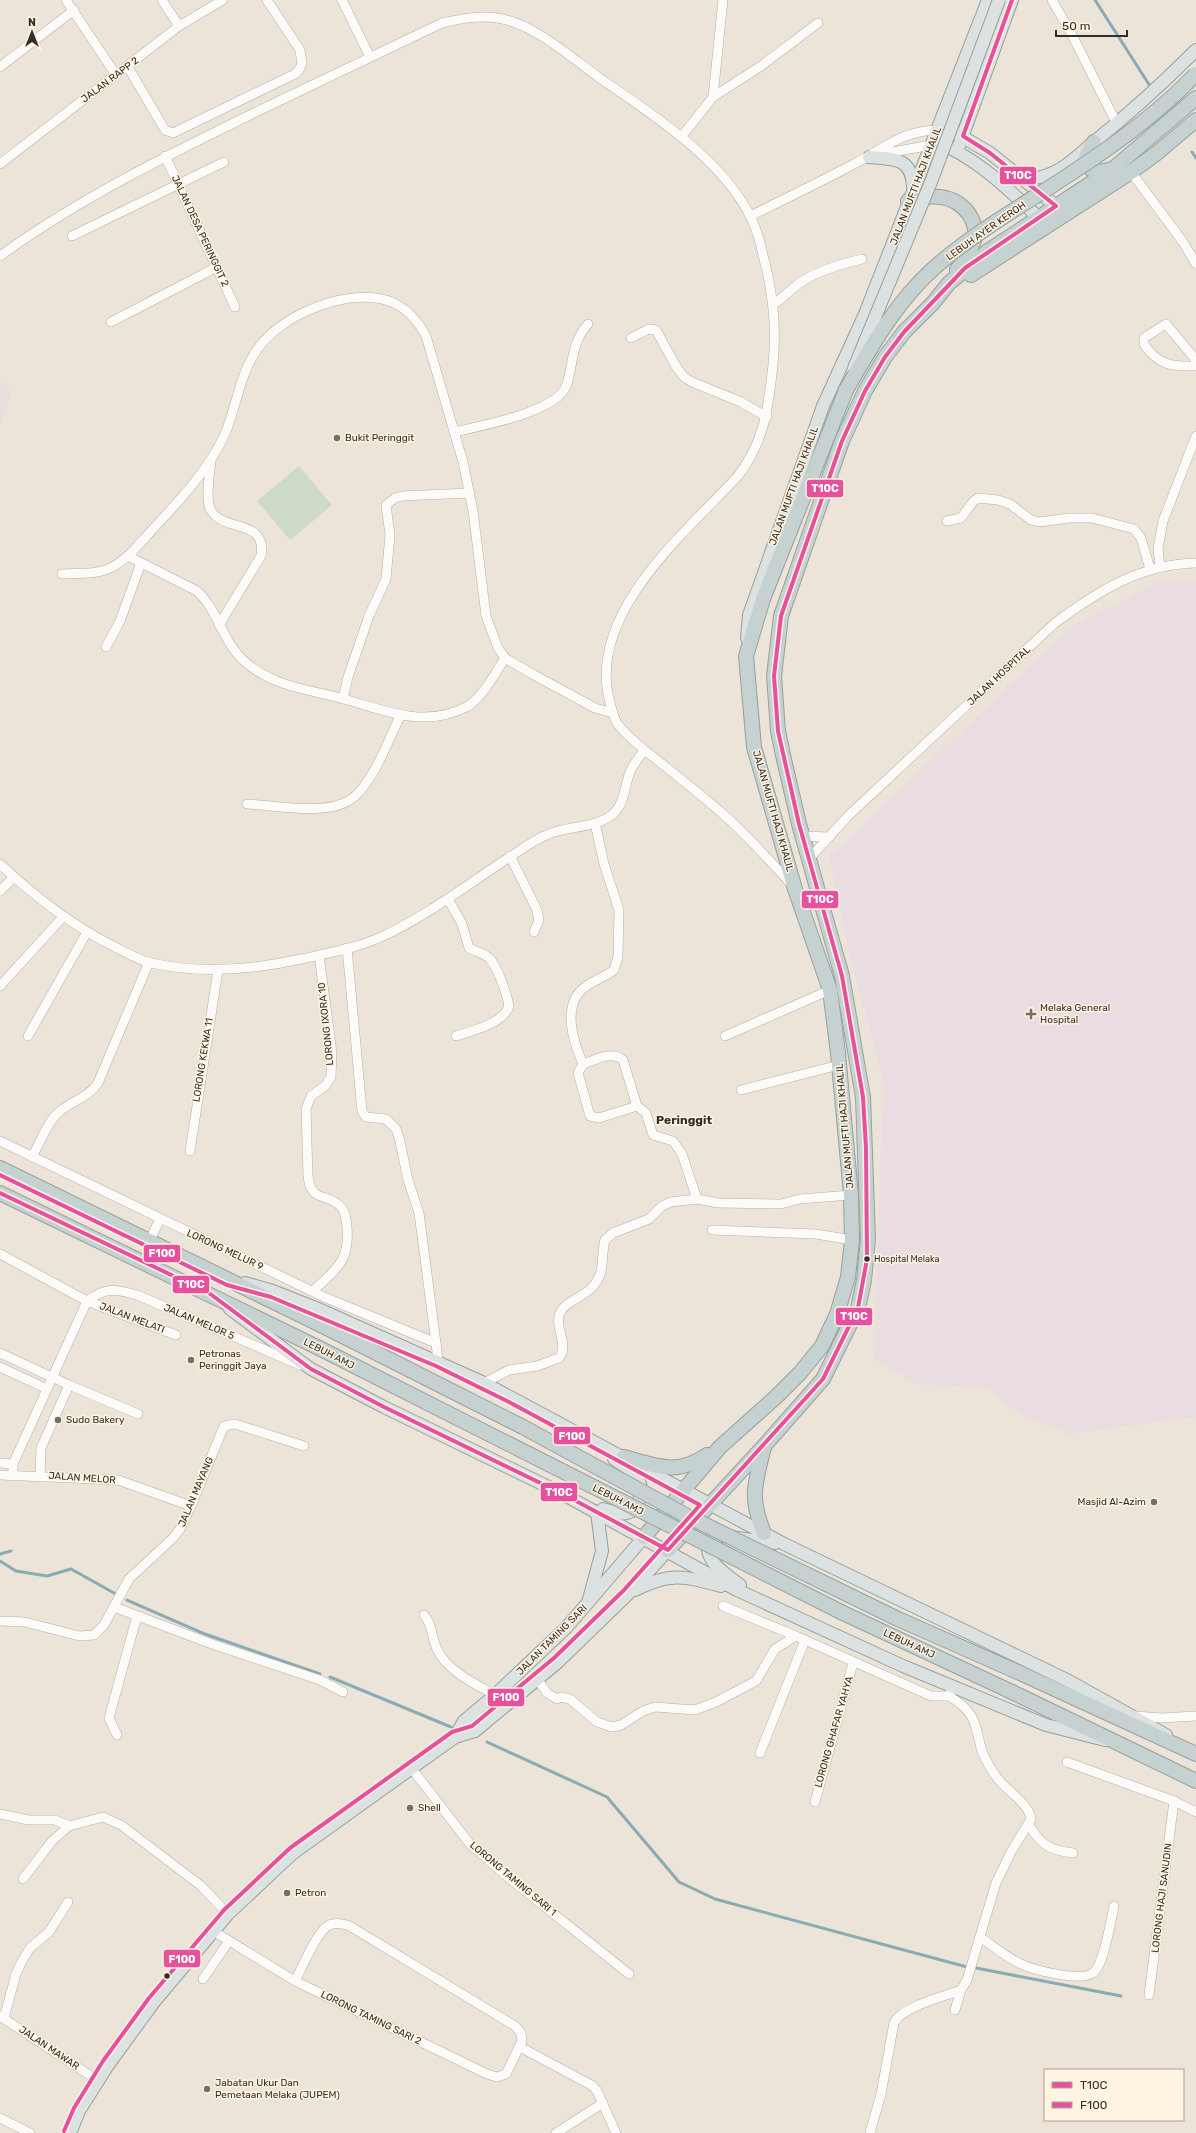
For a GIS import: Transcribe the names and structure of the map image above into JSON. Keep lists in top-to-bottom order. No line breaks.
{"streets":{"highway":["JALAN MUFTI HAJI KHALIL","LEBUH AYER KEROH","LEBUH AMJ"],"main road":["JALAN TAMING SARI"],"street":["JALAN RAPP 2","JALAN DESA PERINGGIT 2","JALAN HOSPITAL","LORONG IXORA 10","LORONG KEKWA 11","LORONG MELUR 9","JALAN MELATI","JALAN MELOR 5","JALAN MELOR","JALAN MAYANG","LORONG GHAFAR YAHYA","LORONG TAMING SARI 1","LORONG HAJI SANUDIN","LORONG TAMING SARI 2","JALAN MAWAR"]},"crossings":[["JALAN MUFTI HAJI KHALIL","LEBUH AYER KEROH"],["JALAN MUFTI HAJI KHALIL","JALAN HOSPITAL"],["JALAN MUFTI HAJI KHALIL","JALAN TAMING SARI"],["LORONG IXORA 10","LORONG MELUR 9"],["JALAN MELATI","JALAN MELOR 5"],["JALAN MELOR","JALAN MAYANG"],["JALAN TAMING SARI","LORONG TAMING SARI 1"],["JALAN TAMING SARI","LORONG TAMING SARI 2"],["JALAN TAMING SARI","JALAN MAWAR"]],"districts":["Peringgit"],"places":{"other":["Bukit Peringgit","Hospital Melaka","Petronas Peringgit Jaya","Sudo Bakery","Masjid Al-Azim","Shell","Petron","Jabatan Ukur Dan Pemetaan Melaka (JUPEM)"],"health":["Melaka General Hospital"]},"lines":["transit line T10C","transit line F100"],"legend":["T10C","F100"],"scale_bar":"50 m","north":"top"}
